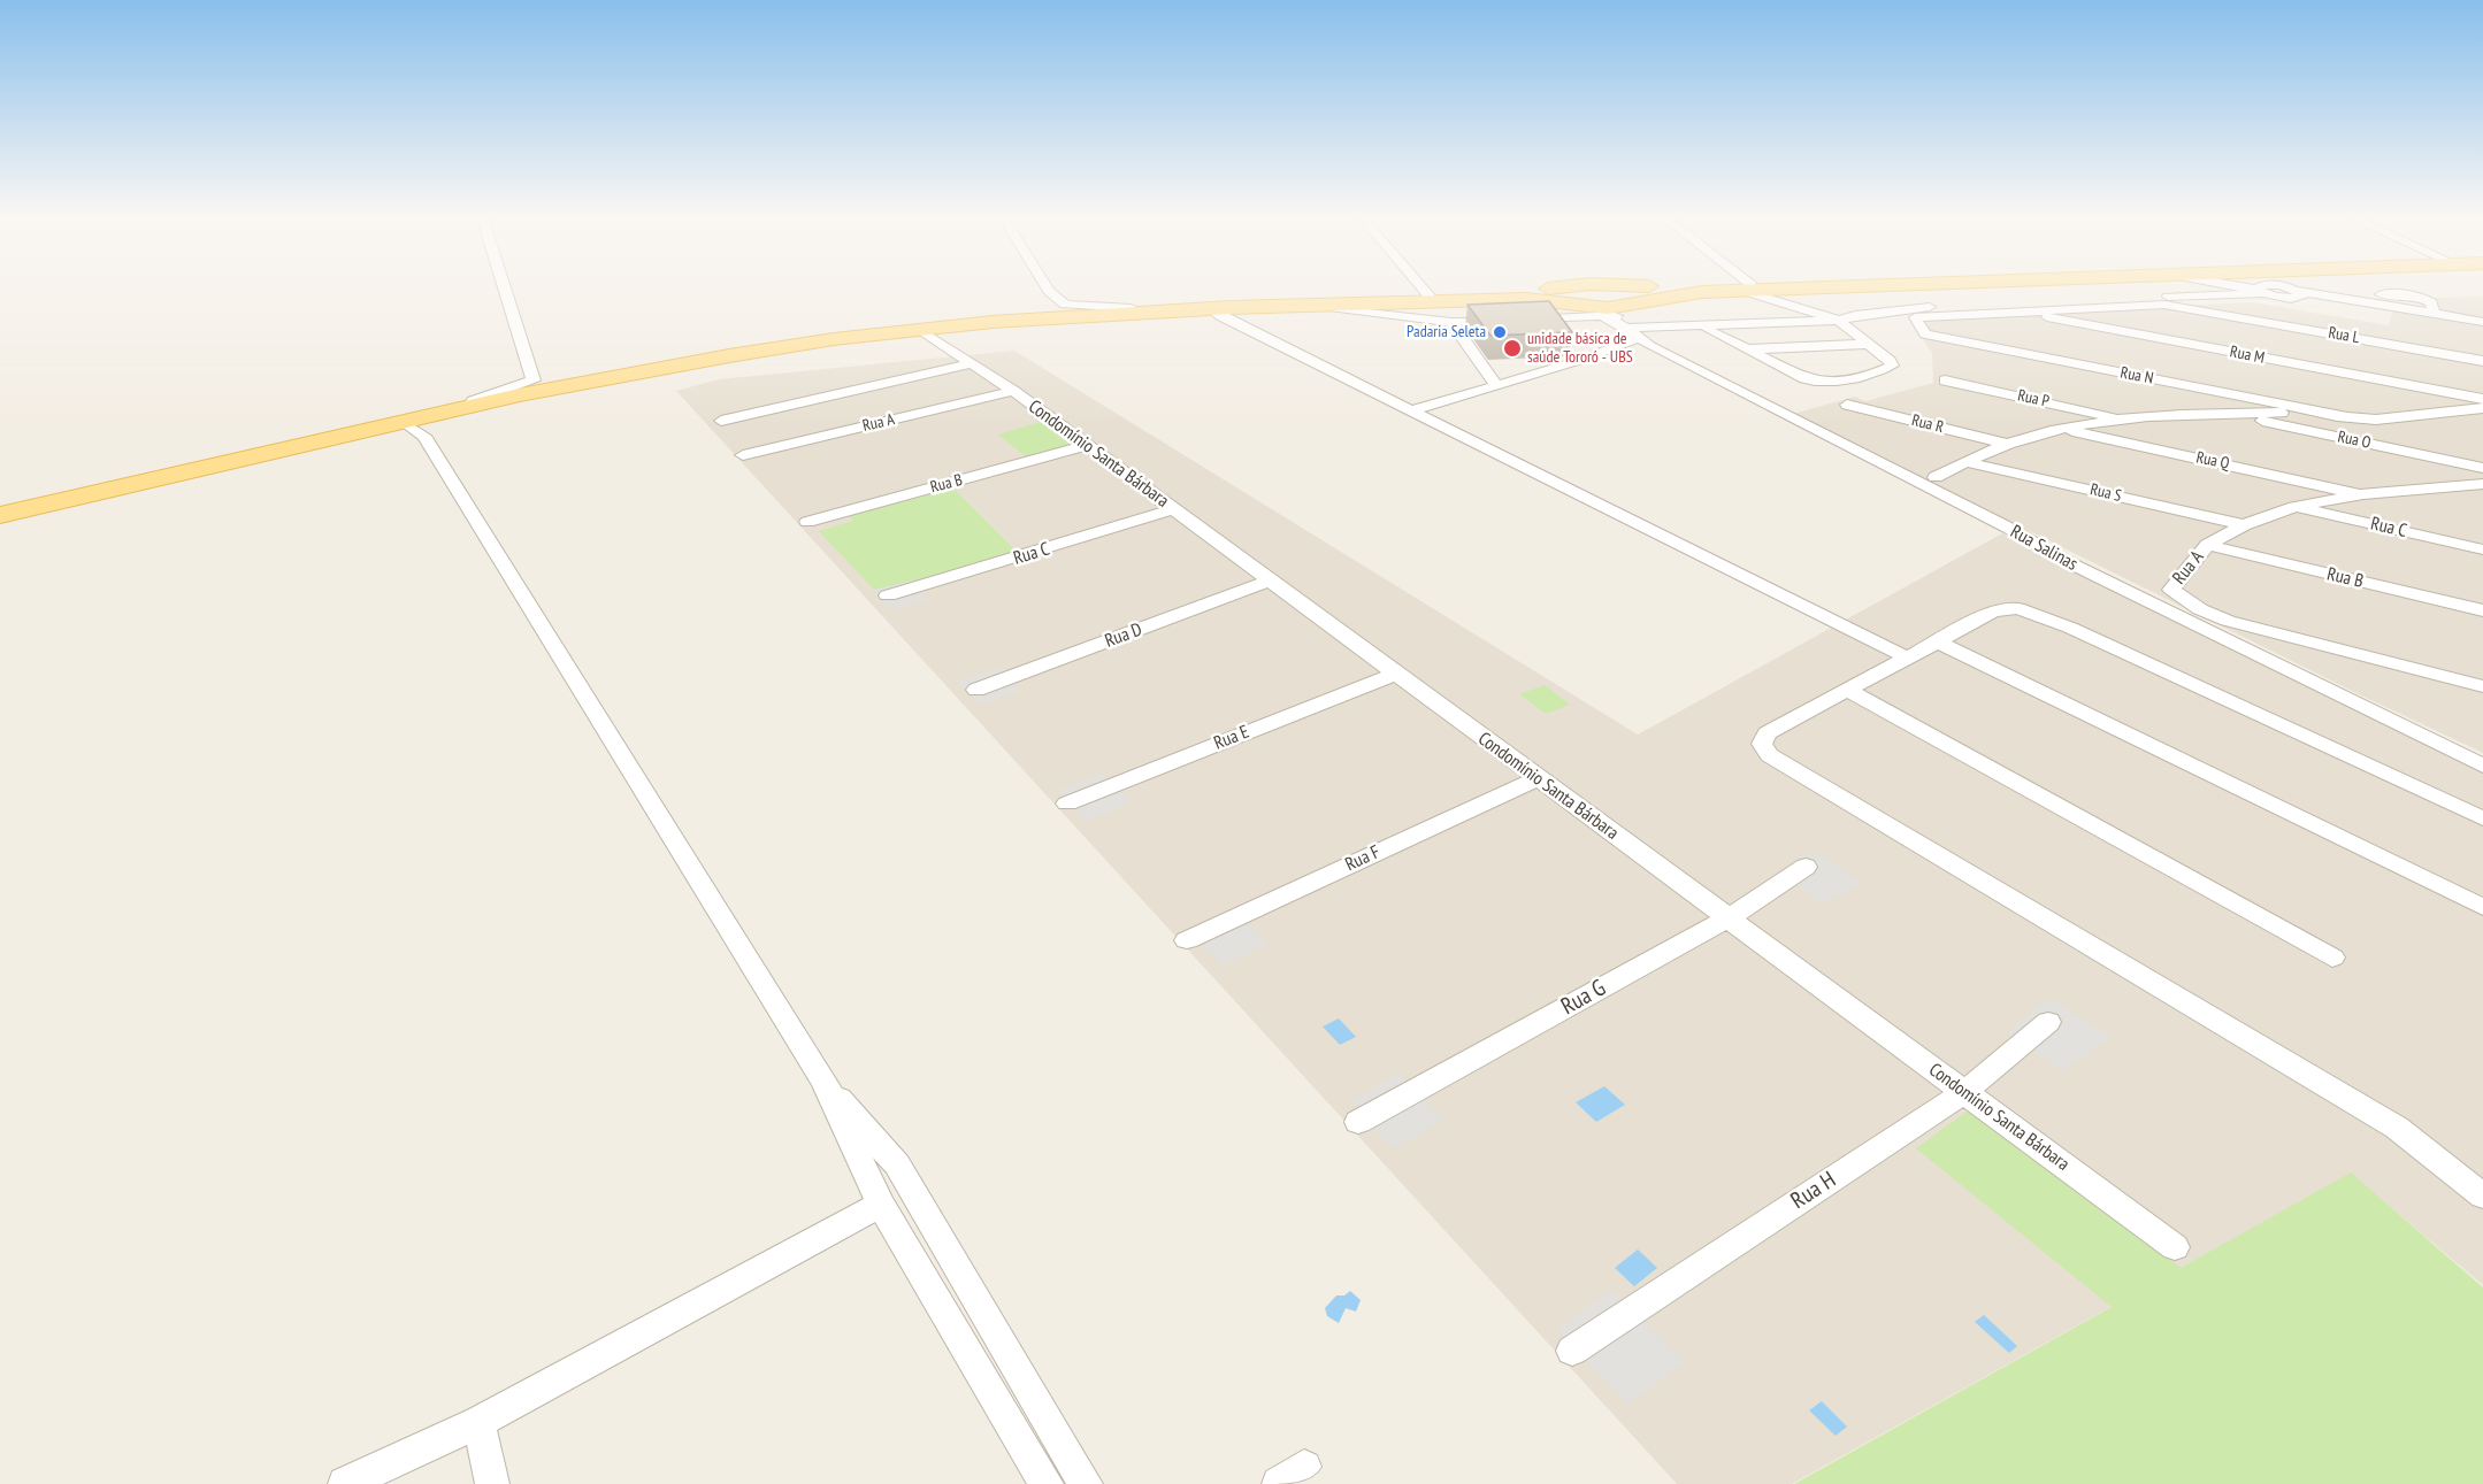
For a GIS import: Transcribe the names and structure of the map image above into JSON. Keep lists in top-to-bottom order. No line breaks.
{"streets":{"street":["Rua L","Rua M","Rua N","Rua P","Rua A","Rua R","Rua O","Condomínio Santa Bárbara","Rua Q","Rua B","Rua S","Rua C","Rua Salinas","Rua D","Rua E","Rua F","Rua G","Rua H"]},"crossings":[["Rua L","Rua M"],["Rua L","Rua N"],["Rua M","Rua N"],["Rua A","Condomínio Santa Bárbara"],["Rua A","Rua Q"],["Rua A","Rua B"],["Rua A","Rua S"],["Rua A","Rua C"],["Condomínio Santa Bárbara","Rua B"],["Condomínio Santa Bárbara","Rua C"],["Condomínio Santa Bárbara","Rua D"],["Condomínio Santa Bárbara","Rua E"],["Condomínio Santa Bárbara","Rua F"],["Condomínio Santa Bárbara","Rua G"],["Condomínio Santa Bárbara","Rua H"]],"places":["Padaria Seleta","unidade básica de saúde Tororó - UBS"]}
